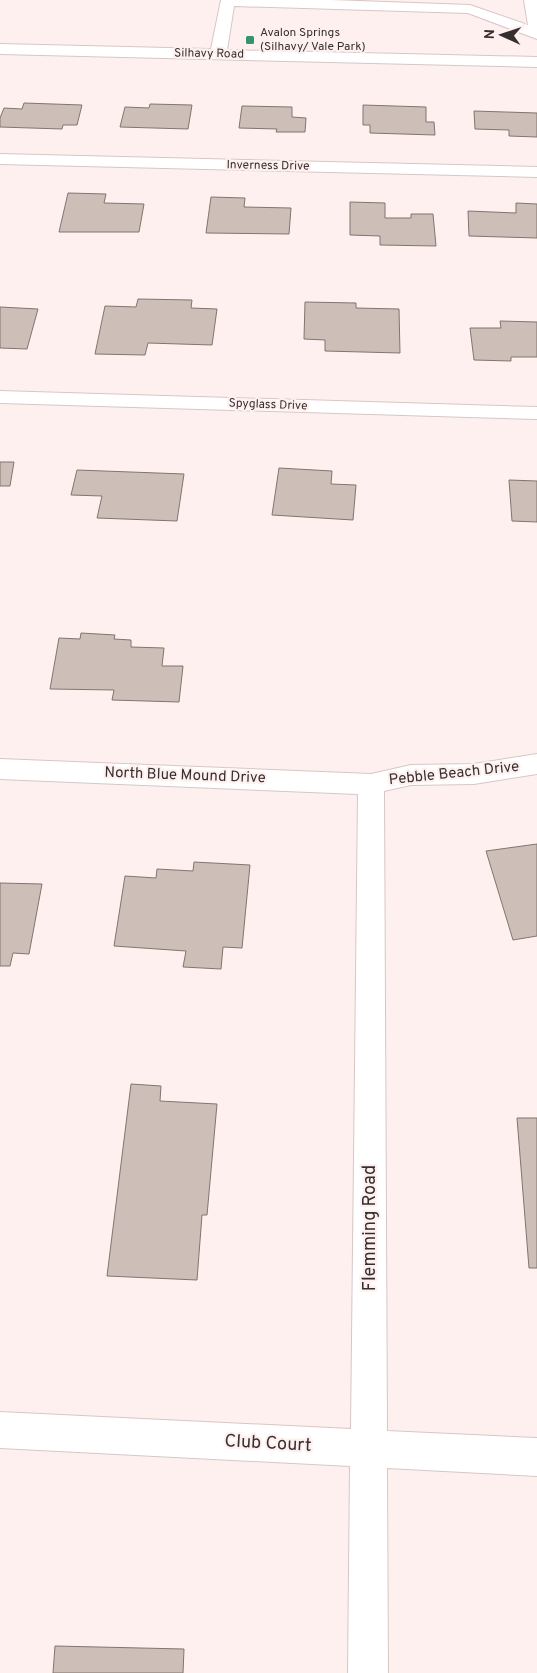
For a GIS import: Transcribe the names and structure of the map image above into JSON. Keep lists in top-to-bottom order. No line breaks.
{"streets":{"street":["Silhavy Road","Inverness Drive","Spyglass Drive","Pebble Beach Drive","North Blue Mound Drive","Flemming Road","Club Court"]},"crossings":[["Pebble Beach Drive","North Blue Mound Drive"],["Pebble Beach Drive","Flemming Road"],["North Blue Mound Drive","Flemming Road"],["Flemming Road","Club Court"]],"places":{"transit":["Avalon Springs (Silhavy/ Vale Park)"]},"north":"left"}
